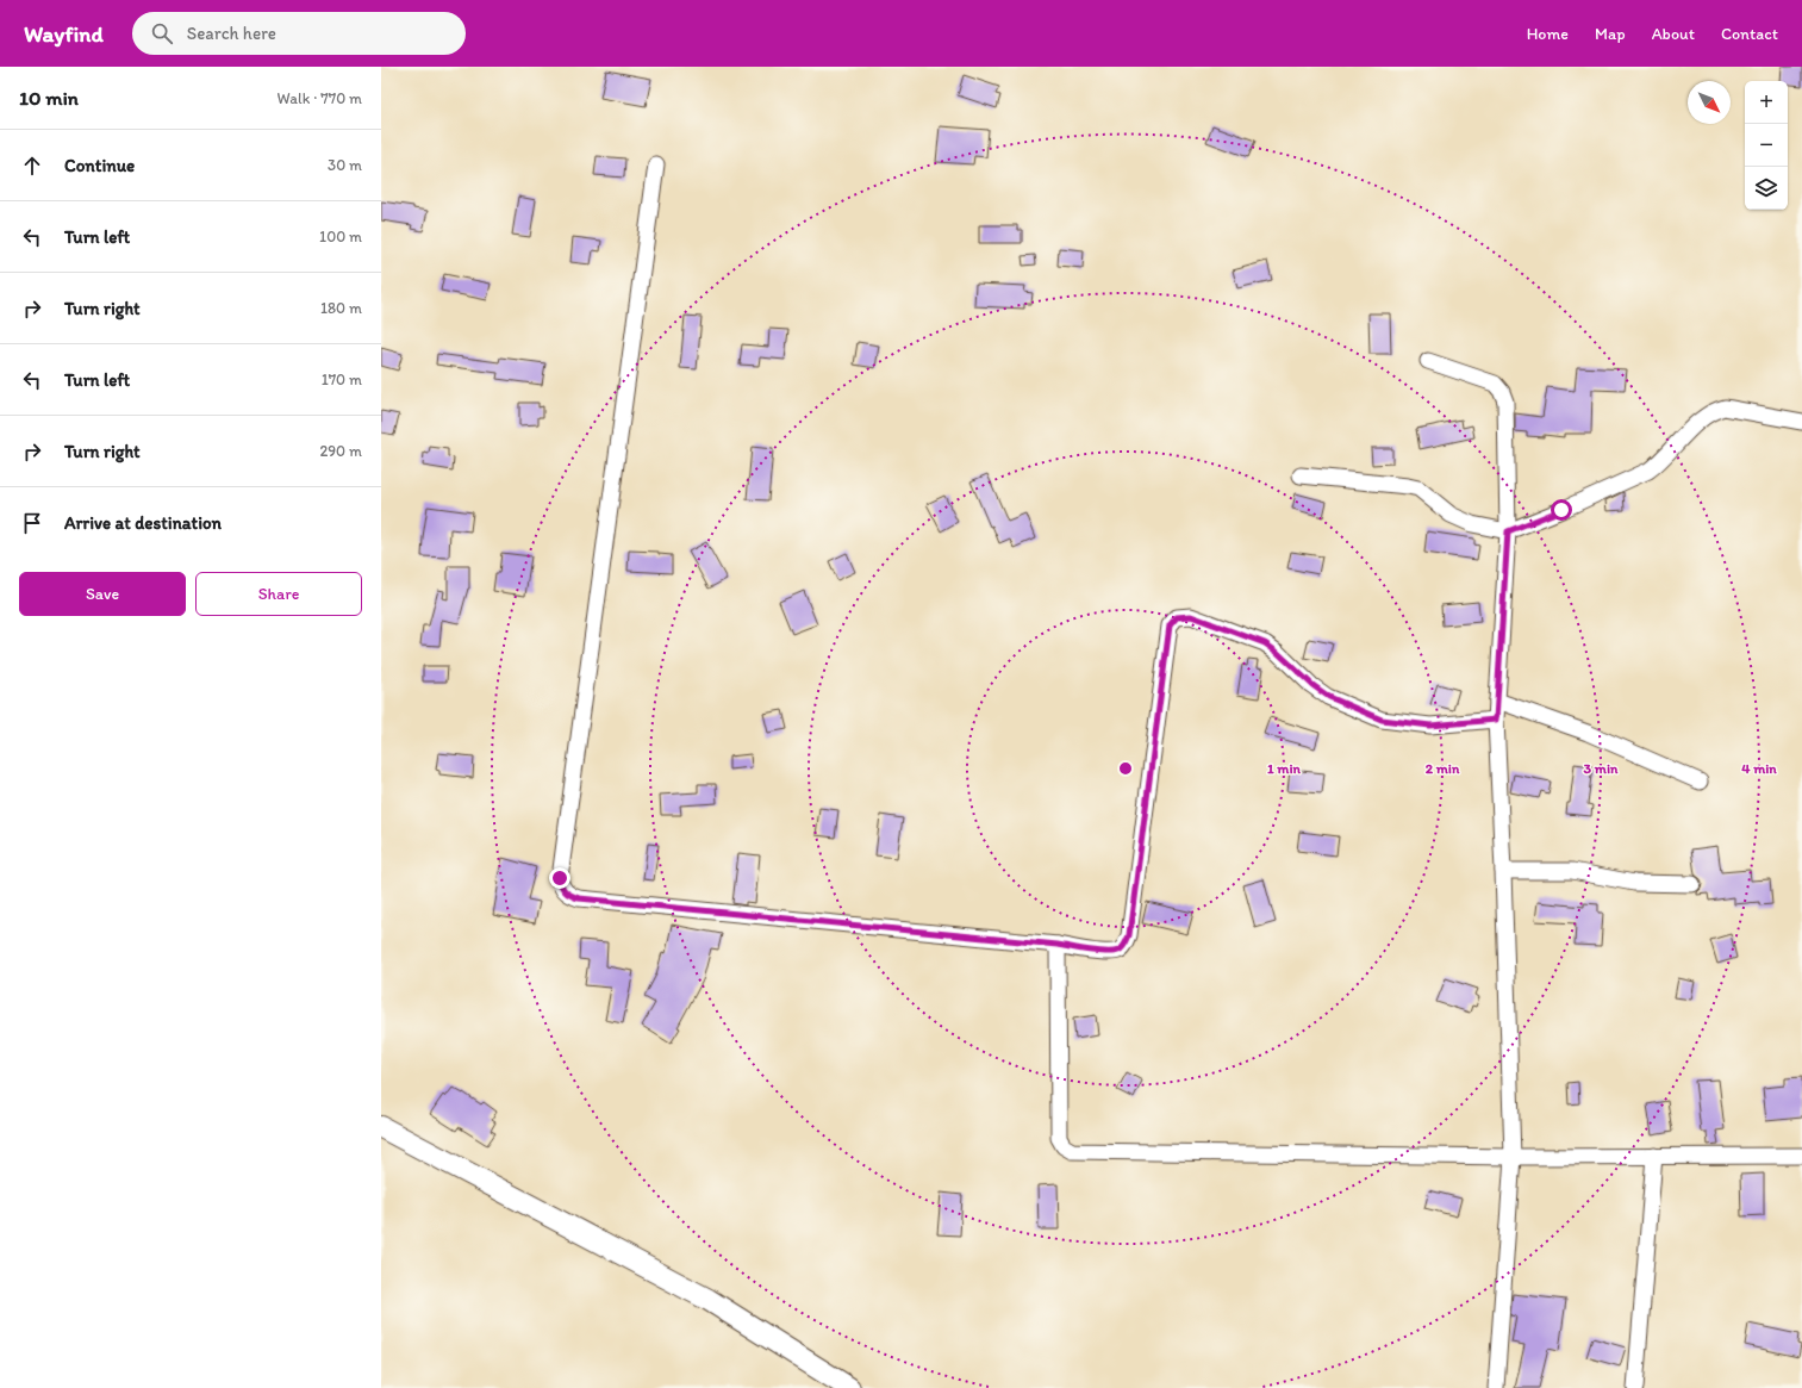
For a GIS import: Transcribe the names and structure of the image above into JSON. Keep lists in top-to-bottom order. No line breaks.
{"north":"bottom right","page":{"header":"Wayfind","search":"Search here","nav":["Home","Map","About","Contact"],"heading":["10 min","Walk · 770 m"],"map_buttons":["+","−"],"list":[["Continue","30 m"],["Turn left","100 m"],["Turn right","180 m"],["Turn left","170 m"],["Turn right","290 m"],"Arrive at destination"],"buttons":["Save","Share"]},"rings":["1 min","2 min","3 min","4 min"]}
